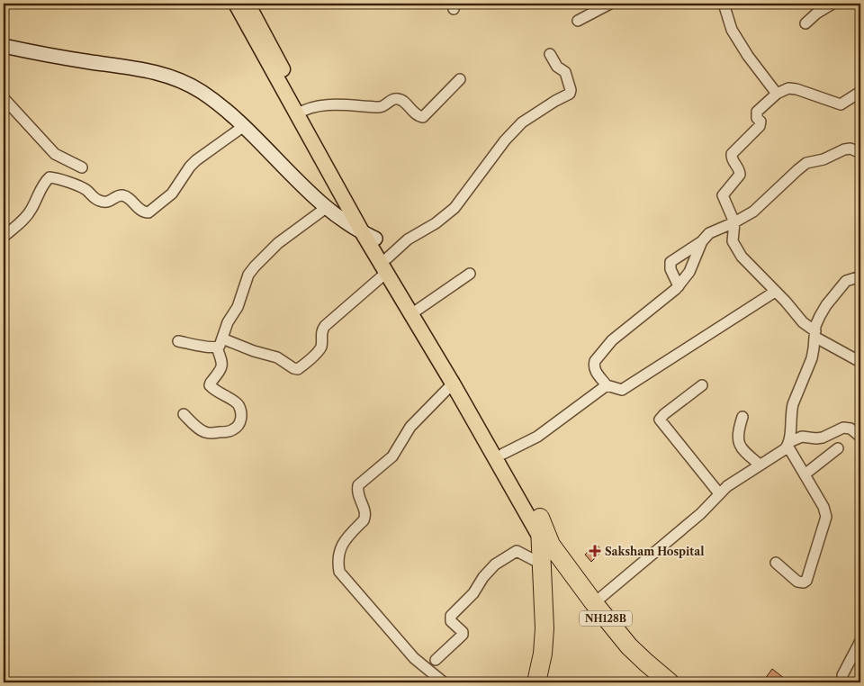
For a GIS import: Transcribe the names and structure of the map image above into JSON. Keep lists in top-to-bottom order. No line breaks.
{"streets":{"highway":["NH128B"]},"places":{"health":["Saksham Hospital"]}}
